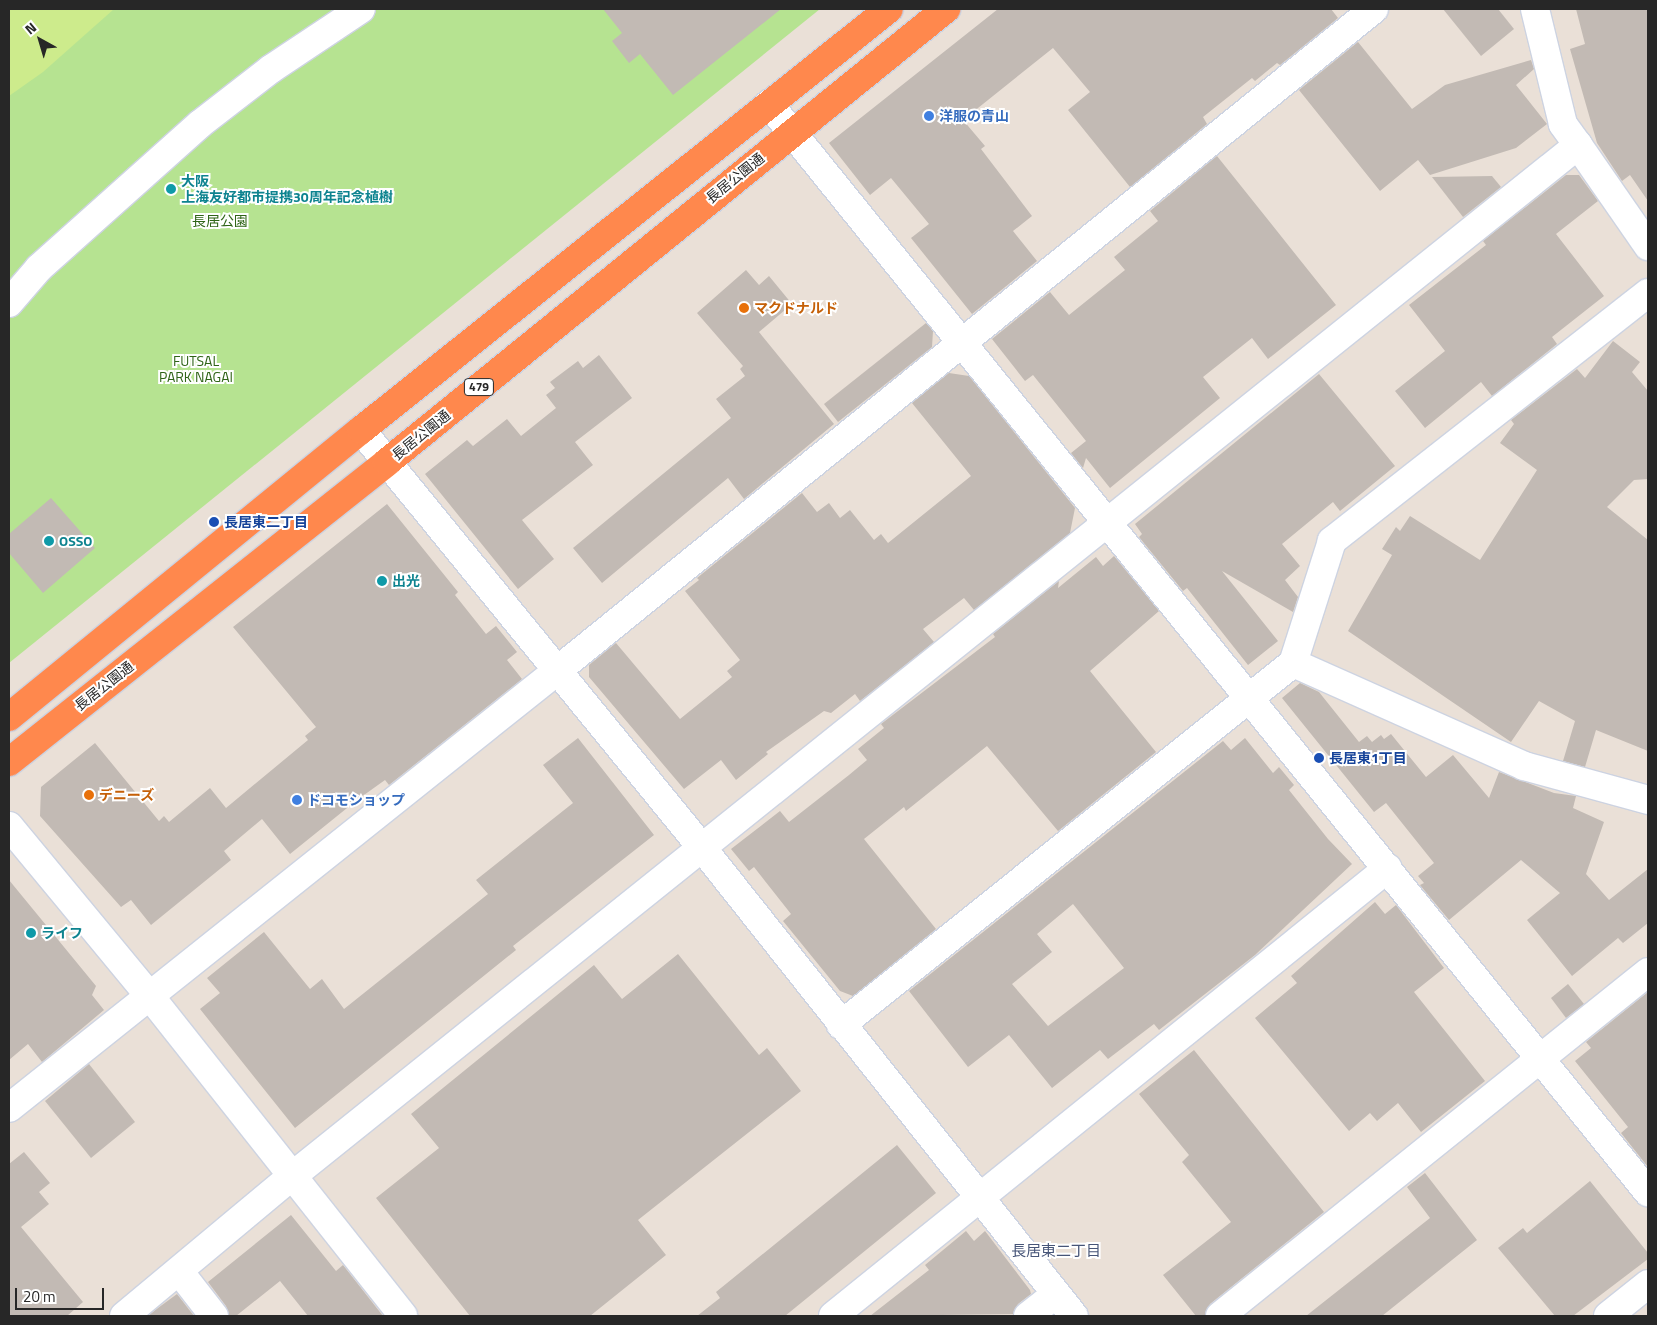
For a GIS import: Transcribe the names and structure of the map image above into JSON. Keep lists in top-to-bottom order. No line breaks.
{"streets":{"highway":["長居公園通","479"]},"districts":["長居東二丁目"],"parks":["長居公園","FUTSAL PARK NAGAI"],"places":["洋服の青山","大阪 上海友好都市提携30周年記念植樹","マクドナルド","長居東二丁目","OSSO","出光","長居東1丁目","デニーズ","ドコモショップ","ライフ"],"scale_bar":"20 m","north":"top left"}
